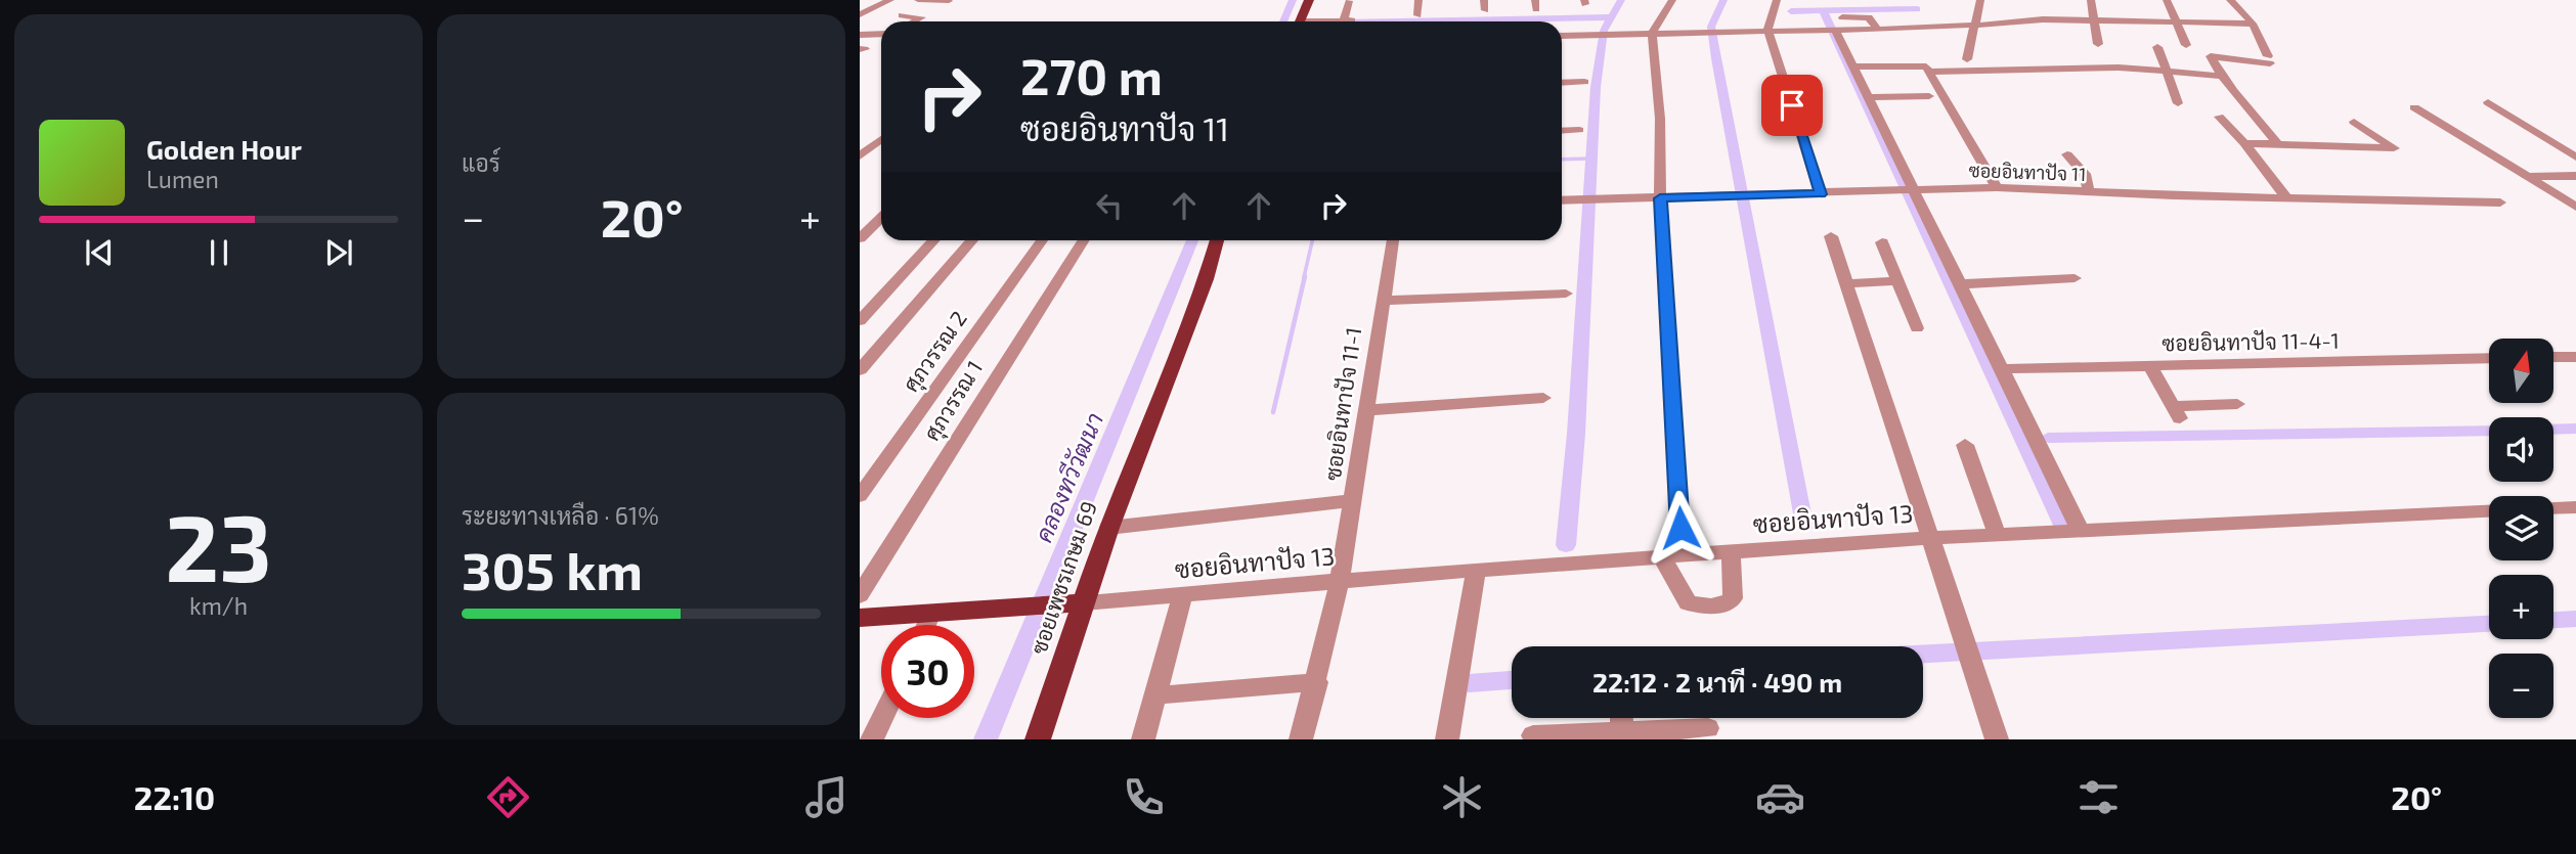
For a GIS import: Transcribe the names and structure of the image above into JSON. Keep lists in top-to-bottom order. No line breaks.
{"streets":{"main road":["ซอยเพชรเกษม 69"],"street":["ซอยอินทาปัจ 11","ซอยอินทาปัจ 11-4-1","ศุภวรรณ 2","ศุภวรรณ 1","ซอยอินทาปัจ 11-1","ซอยอินทาปัจ 13"]},"crossings":[["ซอยอินทาปัจ 11-1","ซอยอินทาปัจ 13"],["ซอยอินทาปัจ 13","ซอยเพชรเกษม 69"]],"water":["คลองทวีวัฒนา"],"north":"top","page":{"tile":["แอร์",["23","km/h"],["ระยะทางเหลือ · 61%","305 km"]],"turn":["270 m","ซอยอินทาปัจ 11"],"song":["Golden Hour","Lumen"],"heat":["−","20°","+"],"map_buttons":["+","−"],"limit":"30","trip":"22:12 · 2 นาที · 490 m","tabs":["22:10","20°"]}}
